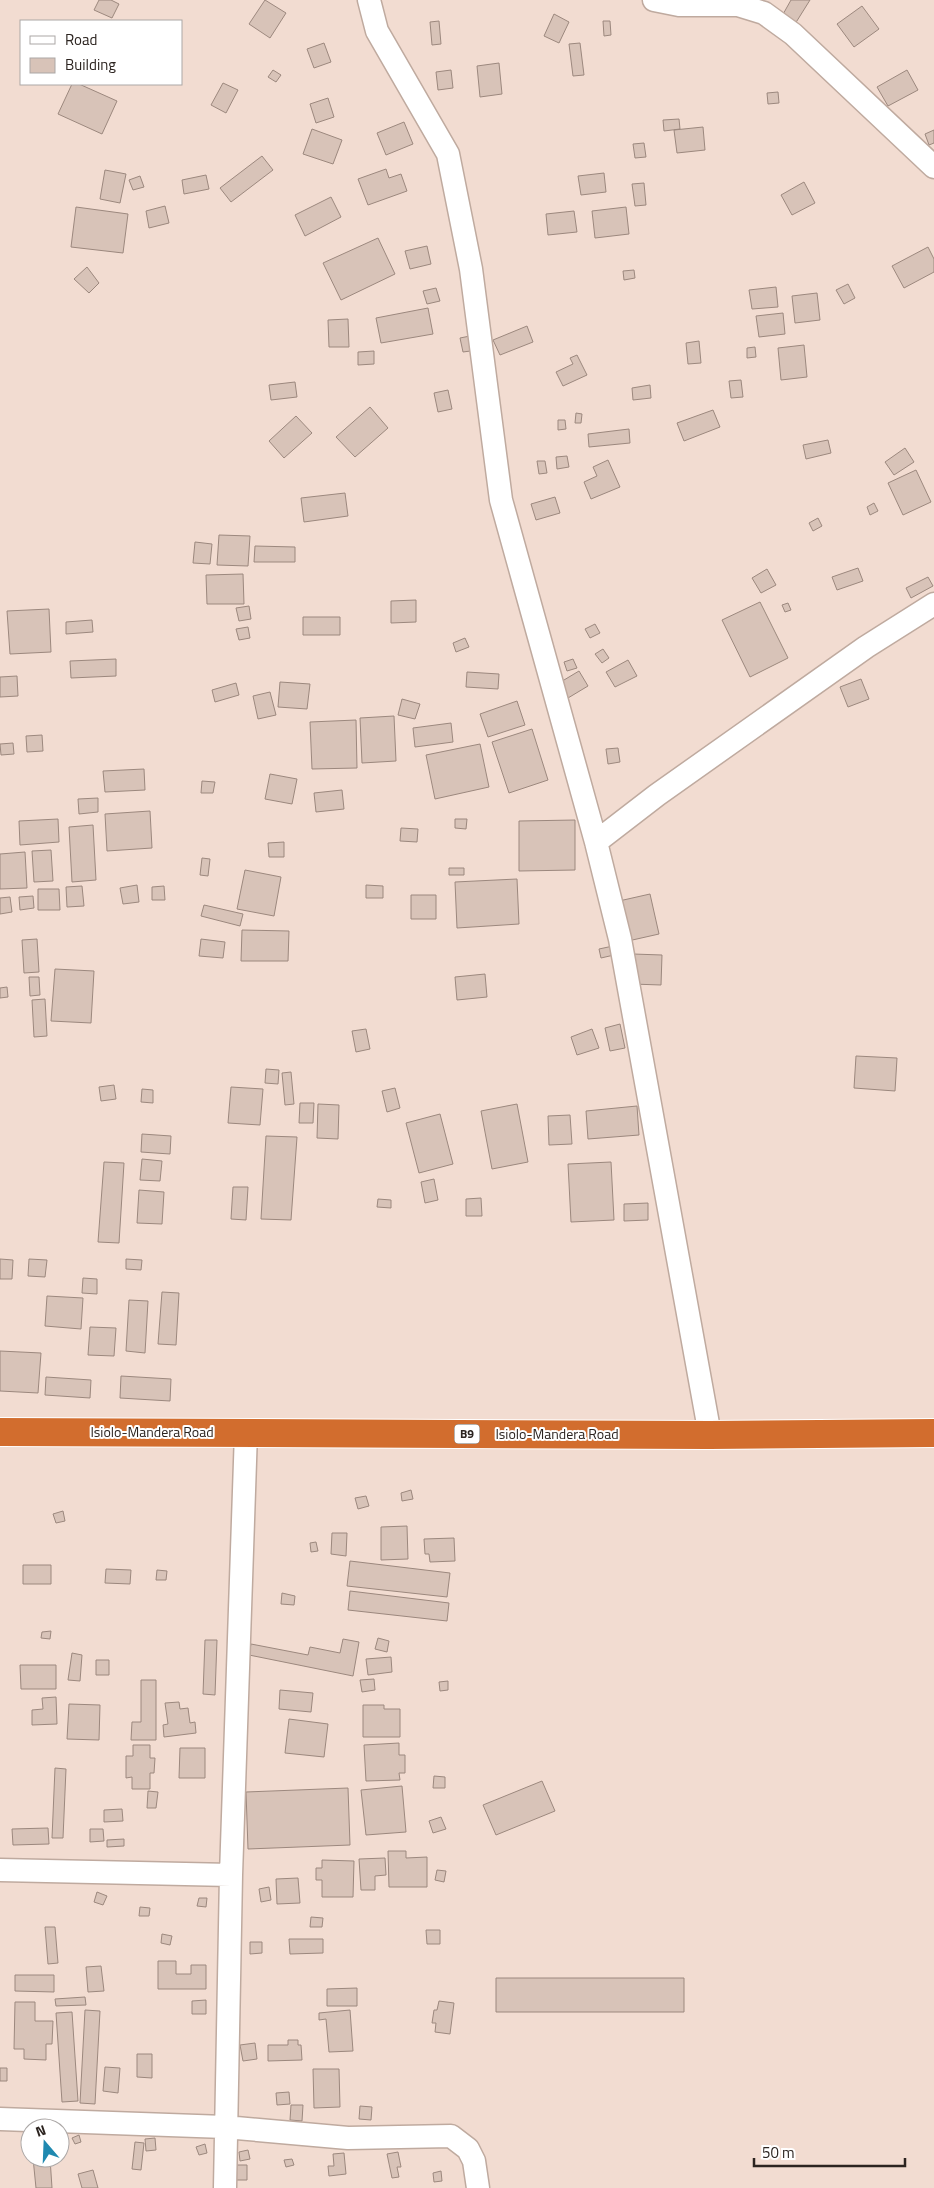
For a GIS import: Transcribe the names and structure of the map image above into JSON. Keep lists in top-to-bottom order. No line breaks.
{"streets":{"highway":["Isiolo-Mandera Road","B9"]},"legend":["Road","Building"],"scale_bar":"50 m","north":"top"}
